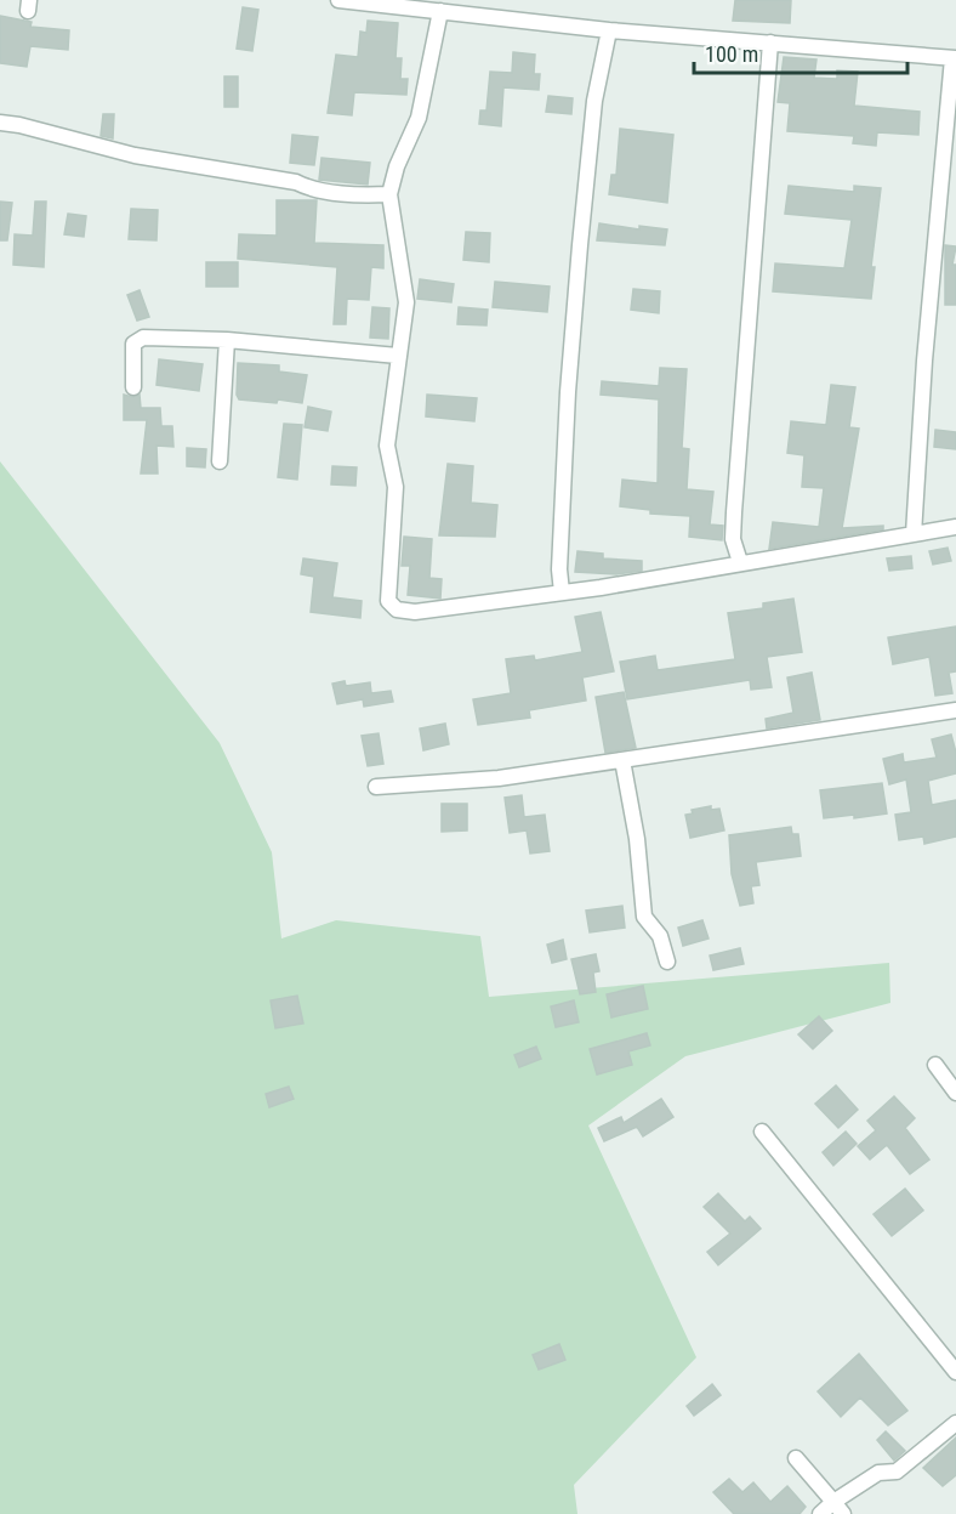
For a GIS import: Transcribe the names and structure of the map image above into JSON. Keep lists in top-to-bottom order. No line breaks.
{"scale_bar":"100 m"}
